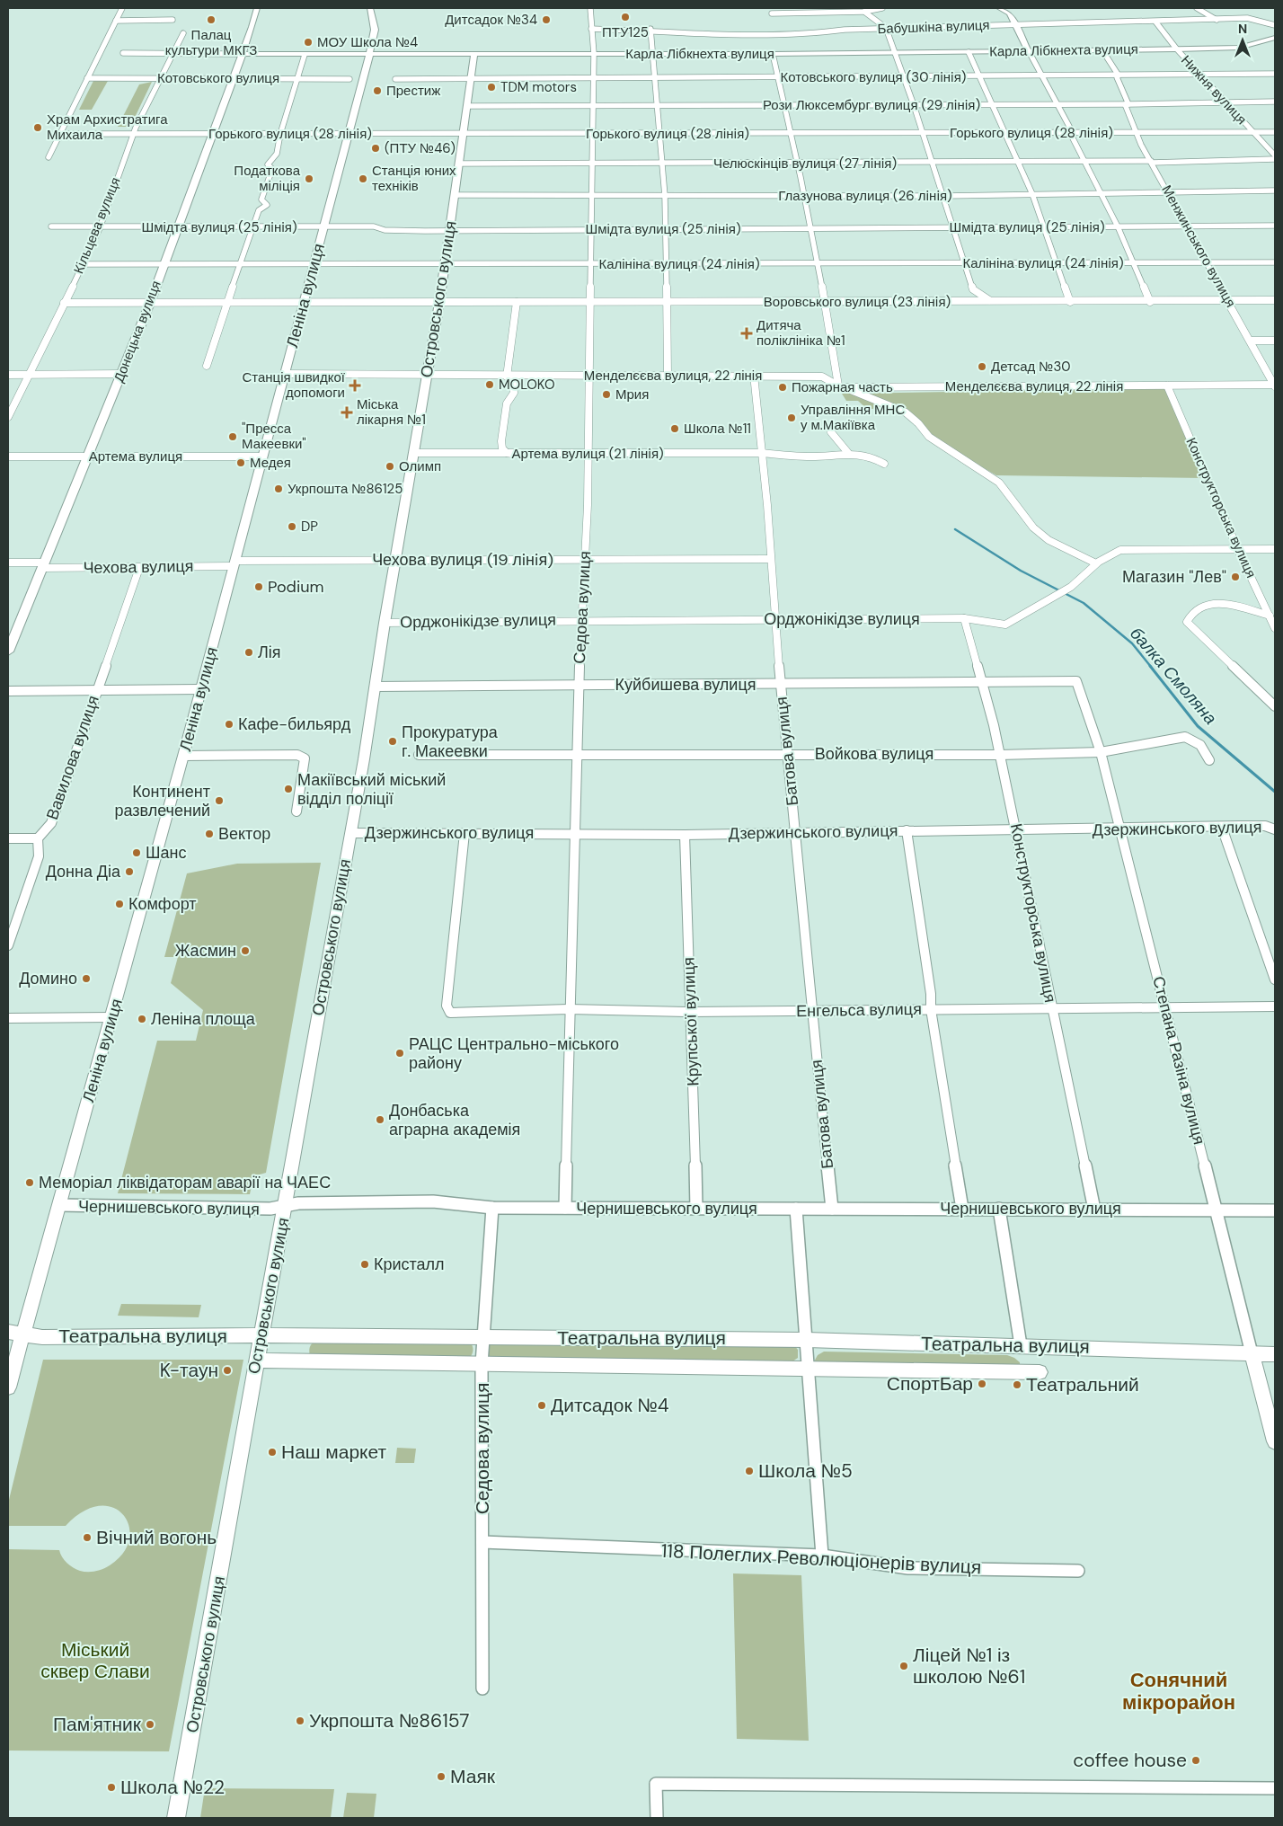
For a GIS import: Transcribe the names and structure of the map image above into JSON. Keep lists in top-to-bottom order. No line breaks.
{"streets":{"street":["Бабушкіна вулиця","Карла Лібкнехта вулиця","Котовського вулиця (30 лiнiя)","Котовського вулиця","Нижня вулиця","Рози Люксембург вулиця (29 лiнiя)","Горького вулиця (28 лiнiя)","Челюскінців вулиця (27 лiнiя)","Глазунова вулиця (26 лiнiя)","Кільцева вулиця","Шмідта вулиця (25 лiнiя)","Менжинського вулиця","Калініна вулиця (24 лiнiя)","Леніна вулиця","Островського вулиця","Воровського вулиця (23 лiнiя)","Донецька вулиця","Менделєєва вулиця, 22 лінія","Артема вулиця (21 лiнiя)","Артема вулиця","Конструкторська вулиця","Чехова вулиця (19 лiнiя)","Чехова вулиця","Седова вулиця","Орджонікідзе вулиця","Куйбишева вулиця","Батова вулиця","Войкова вулиця","Вавилова вулиця","Дзержинського вулиця","Енгельса вулиця","Крупської вулиця","Степана Разіна вулиця","Чернишевського вулиця","Театральна вулиця","118 Полеглих Революціонерів вулиця"]},"crossings":[["Бабушкіна вулиця","Нижня вулиця"],["Бабушкіна вулиця","Седова вулиця"],["Карла Лібкнехта вулиця","Нижня вулиця"],["Карла Лібкнехта вулиця","Кільцева вулиця"],["Карла Лібкнехта вулиця","Менжинського вулиця"],["Карла Лібкнехта вулиця","Леніна вулиця"],["Карла Лібкнехта вулиця","Островського вулиця"],["Карла Лібкнехта вулиця","Донецька вулиця"],["Карла Лібкнехта вулиця","Седова вулиця"],["Котовського вулиця (30 лiнiя)","Нижня вулиця"],["Котовського вулиця (30 лiнiя)","Менжинського вулиця"],["Котовського вулиця (30 лiнiя)","Островського вулиця"],["Котовського вулиця (30 лiнiя)","Седова вулиця"],["Котовського вулиця","Кільцева вулиця"],["Котовського вулиця","Донецька вулиця"],["Нижня вулиця","Рози Люксембург вулиця (29 лiнiя)"],["Нижня вулиця","Горького вулиця (28 лiнiя)"],["Рози Люксембург вулиця (29 лiнiя)","Менжинського вулиця"],["Рози Люксембург вулиця (29 лiнiя)","Островського вулиця"],["Рози Люксембург вулиця (29 лiнiя)","Седова вулиця"],["Горького вулиця (28 лiнiя)","Кільцева вулиця"],["Горького вулиця (28 лiнiя)","Менжинського вулиця"],["Горького вулиця (28 лiнiя)","Леніна вулиця"],["Горького вулиця (28 лiнiя)","Островського вулиця"],["Горького вулиця (28 лiнiя)","Донецька вулиця"],["Горького вулиця (28 лiнiя)","Седова вулиця"],["Челюскінців вулиця (27 лiнiя)","Менжинського вулиця"],["Челюскінців вулиця (27 лiнiя)","Островського вулиця"],["Челюскінців вулиця (27 лiнiя)","Седова вулиця"],["Глазунова вулиця (26 лiнiя)","Менжинського вулиця"],["Глазунова вулиця (26 лiнiя)","Островського вулиця"],["Глазунова вулиця (26 лiнiя)","Седова вулиця"],["Кільцева вулиця","Шмідта вулиця (25 лiнiя)"],["Кільцева вулиця","Калініна вулиця (24 лiнiя)"],["Кільцева вулиця","Воровського вулиця (23 лiнiя)"],["Шмідта вулиця (25 лiнiя)","Менжинського вулиця"],["Шмідта вулиця (25 лiнiя)","Леніна вулиця"],["Шмідта вулиця (25 лiнiя)","Островського вулиця"],["Шмідта вулиця (25 лiнiя)","Донецька вулиця"],["Шмідта вулиця (25 лiнiя)","Седова вулиця"],["Менжинського вулиця","Калініна вулиця (24 лiнiя)"],["Менжинського вулиця","Воровського вулиця (23 лiнiя)"],["Менжинського вулиця","Менделєєва вулиця, 22 лінія"],["Калініна вулиця (24 лiнiя)","Леніна вулиця"],["Калініна вулиця (24 лiнiя)","Островського вулиця"],["Калініна вулиця (24 лiнiя)","Донецька вулиця"],["Калініна вулиця (24 лiнiя)","Седова вулиця"],["Леніна вулиця","Воровського вулиця (23 лiнiя)"],["Леніна вулиця","Менделєєва вулиця, 22 лінія"],["Леніна вулиця","Артема вулиця"],["Леніна вулиця","Чехова вулиця (19 лiнiя)"],["Леніна вулиця","Чехова вулиця"],["Леніна вулиця","Чернишевського вулиця"],["Леніна вулиця","Театральна вулиця"],["Островського вулиця","Воровського вулиця (23 лiнiя)"],["Островського вулиця","Менделєєва вулиця, 22 лінія"],["Островського вулиця","Артема вулиця (21 лiнiя)"],["Островського вулиця","Чехова вулиця (19 лiнiя)"],["Островського вулиця","Орджонікідзе вулиця"],["Островського вулиця","Куйбишева вулиця"],["Островського вулиця","Дзержинського вулиця"],["Островського вулиця","Чернишевського вулиця"],["Островського вулиця","Театральна вулиця"],["Воровського вулиця (23 лiнiя)","Донецька вулиця"],["Воровського вулиця (23 лiнiя)","Седова вулиця"],["Донецька вулиця","Артема вулиця"],["Донецька вулиця","Чехова вулиця"],["Менделєєва вулиця, 22 лінія","Конструкторська вулиця"],["Менделєєва вулиця, 22 лінія","Седова вулиця"],["Менделєєва вулиця, 22 лінія","Батова вулиця"],["Артема вулиця (21 лiнiя)","Седова вулиця"],["Артема вулиця (21 лiнiя)","Батова вулиця"],["Конструкторська вулиця","Орджонікідзе вулиця"],["Конструкторська вулиця","Куйбишева вулиця"],["Конструкторська вулиця","Войкова вулиця"],["Конструкторська вулиця","Дзержинського вулиця"],["Конструкторська вулиця","Енгельса вулиця"],["Конструкторська вулиця","Чернишевського вулиця"],["Чехова вулиця (19 лiнiя)","Чехова вулиця"],["Чехова вулиця (19 лiнiя)","Седова вулиця"],["Чехова вулиця (19 лiнiя)","Батова вулиця"],["Чехова вулиця","Вавилова вулиця"],["Седова вулиця","Орджонікідзе вулиця"],["Седова вулиця","Куйбишева вулиця"],["Седова вулиця","Войкова вулиця"],["Седова вулиця","Дзержинського вулиця"],["Седова вулиця","Енгельса вулиця"],["Седова вулиця","Чернишевського вулиця"],["Седова вулиця","Театральна вулиця"],["Седова вулиця","118 Полеглих Революціонерів вулиця"],["Орджонікідзе вулиця","Батова вулиця"],["Куйбишева вулиця","Батова вулиця"],["Куйбишева вулиця","Степана Разіна вулиця"],["Батова вулиця","Войкова вулиця"],["Батова вулиця","Дзержинського вулиця"],["Батова вулиця","Енгельса вулиця"],["Батова вулиця","Чернишевського вулиця"],["Войкова вулиця","Степана Разіна вулиця"],["Дзержинського вулиця","Енгельса вулиця"],["Дзержинського вулиця","Крупської вулиця"],["Дзержинського вулиця","Степана Разіна вулиця"],["Енгельса вулиця","Крупської вулиця"],["Енгельса вулиця","Степана Разіна вулиця"],["Крупської вулиця","Чернишевського вулиця"],["Степана Разіна вулиця","Чернишевського вулиця"],["Степана Разіна вулиця","Театральна вулиця"]],"districts":["Сонячний мікрорайон"],"water":["балка Смоляна"],"parks":["Міський сквер Слави"],"places":{"other":["ПТУ125","Палац культури МКГЗ","Дитсадок №34","МОУ Школа №4","TDM motors","Престиж","Храм Архистратига Михаила","(ПТУ №46)","Податкова міліція","Станція юних техніків","Детсад №30","MOLOKO","Пожарная часть","Мрия","Управління МНС у м.Макіївка","Школа №11","\"Пресса Макеевки\"","Медея","Олимп","Укрпошта №86125","DP","Магазин \"Лев\"","Podium","Лія","Кафе-бильярд","Прокуратура г. Макеевки","Макіївський міський відділ поліції","Континент развлечений","Вектор","Шанс","Донна Діа","Комфорт","Жасмин","Домино","Леніна площа","РАЦС Центрально-міського району","Донбаська аграрна академія","Меморіал ліквідаторам аварії на ЧАЕС","Кристалл","K-таун","СпортБар","Театральний","Дитсадок №4","Наш маркет","Школа №5","Вічний вогонь","Ліцей №1 із школою №61","Укрпошта №86157","Пам'ятник","coffee house","Маяк","Школа №22"],"health":["Дитяча поліклініка №1","Станція швидкої допомоги","Міська лікарня №1"]},"north":"top"}
